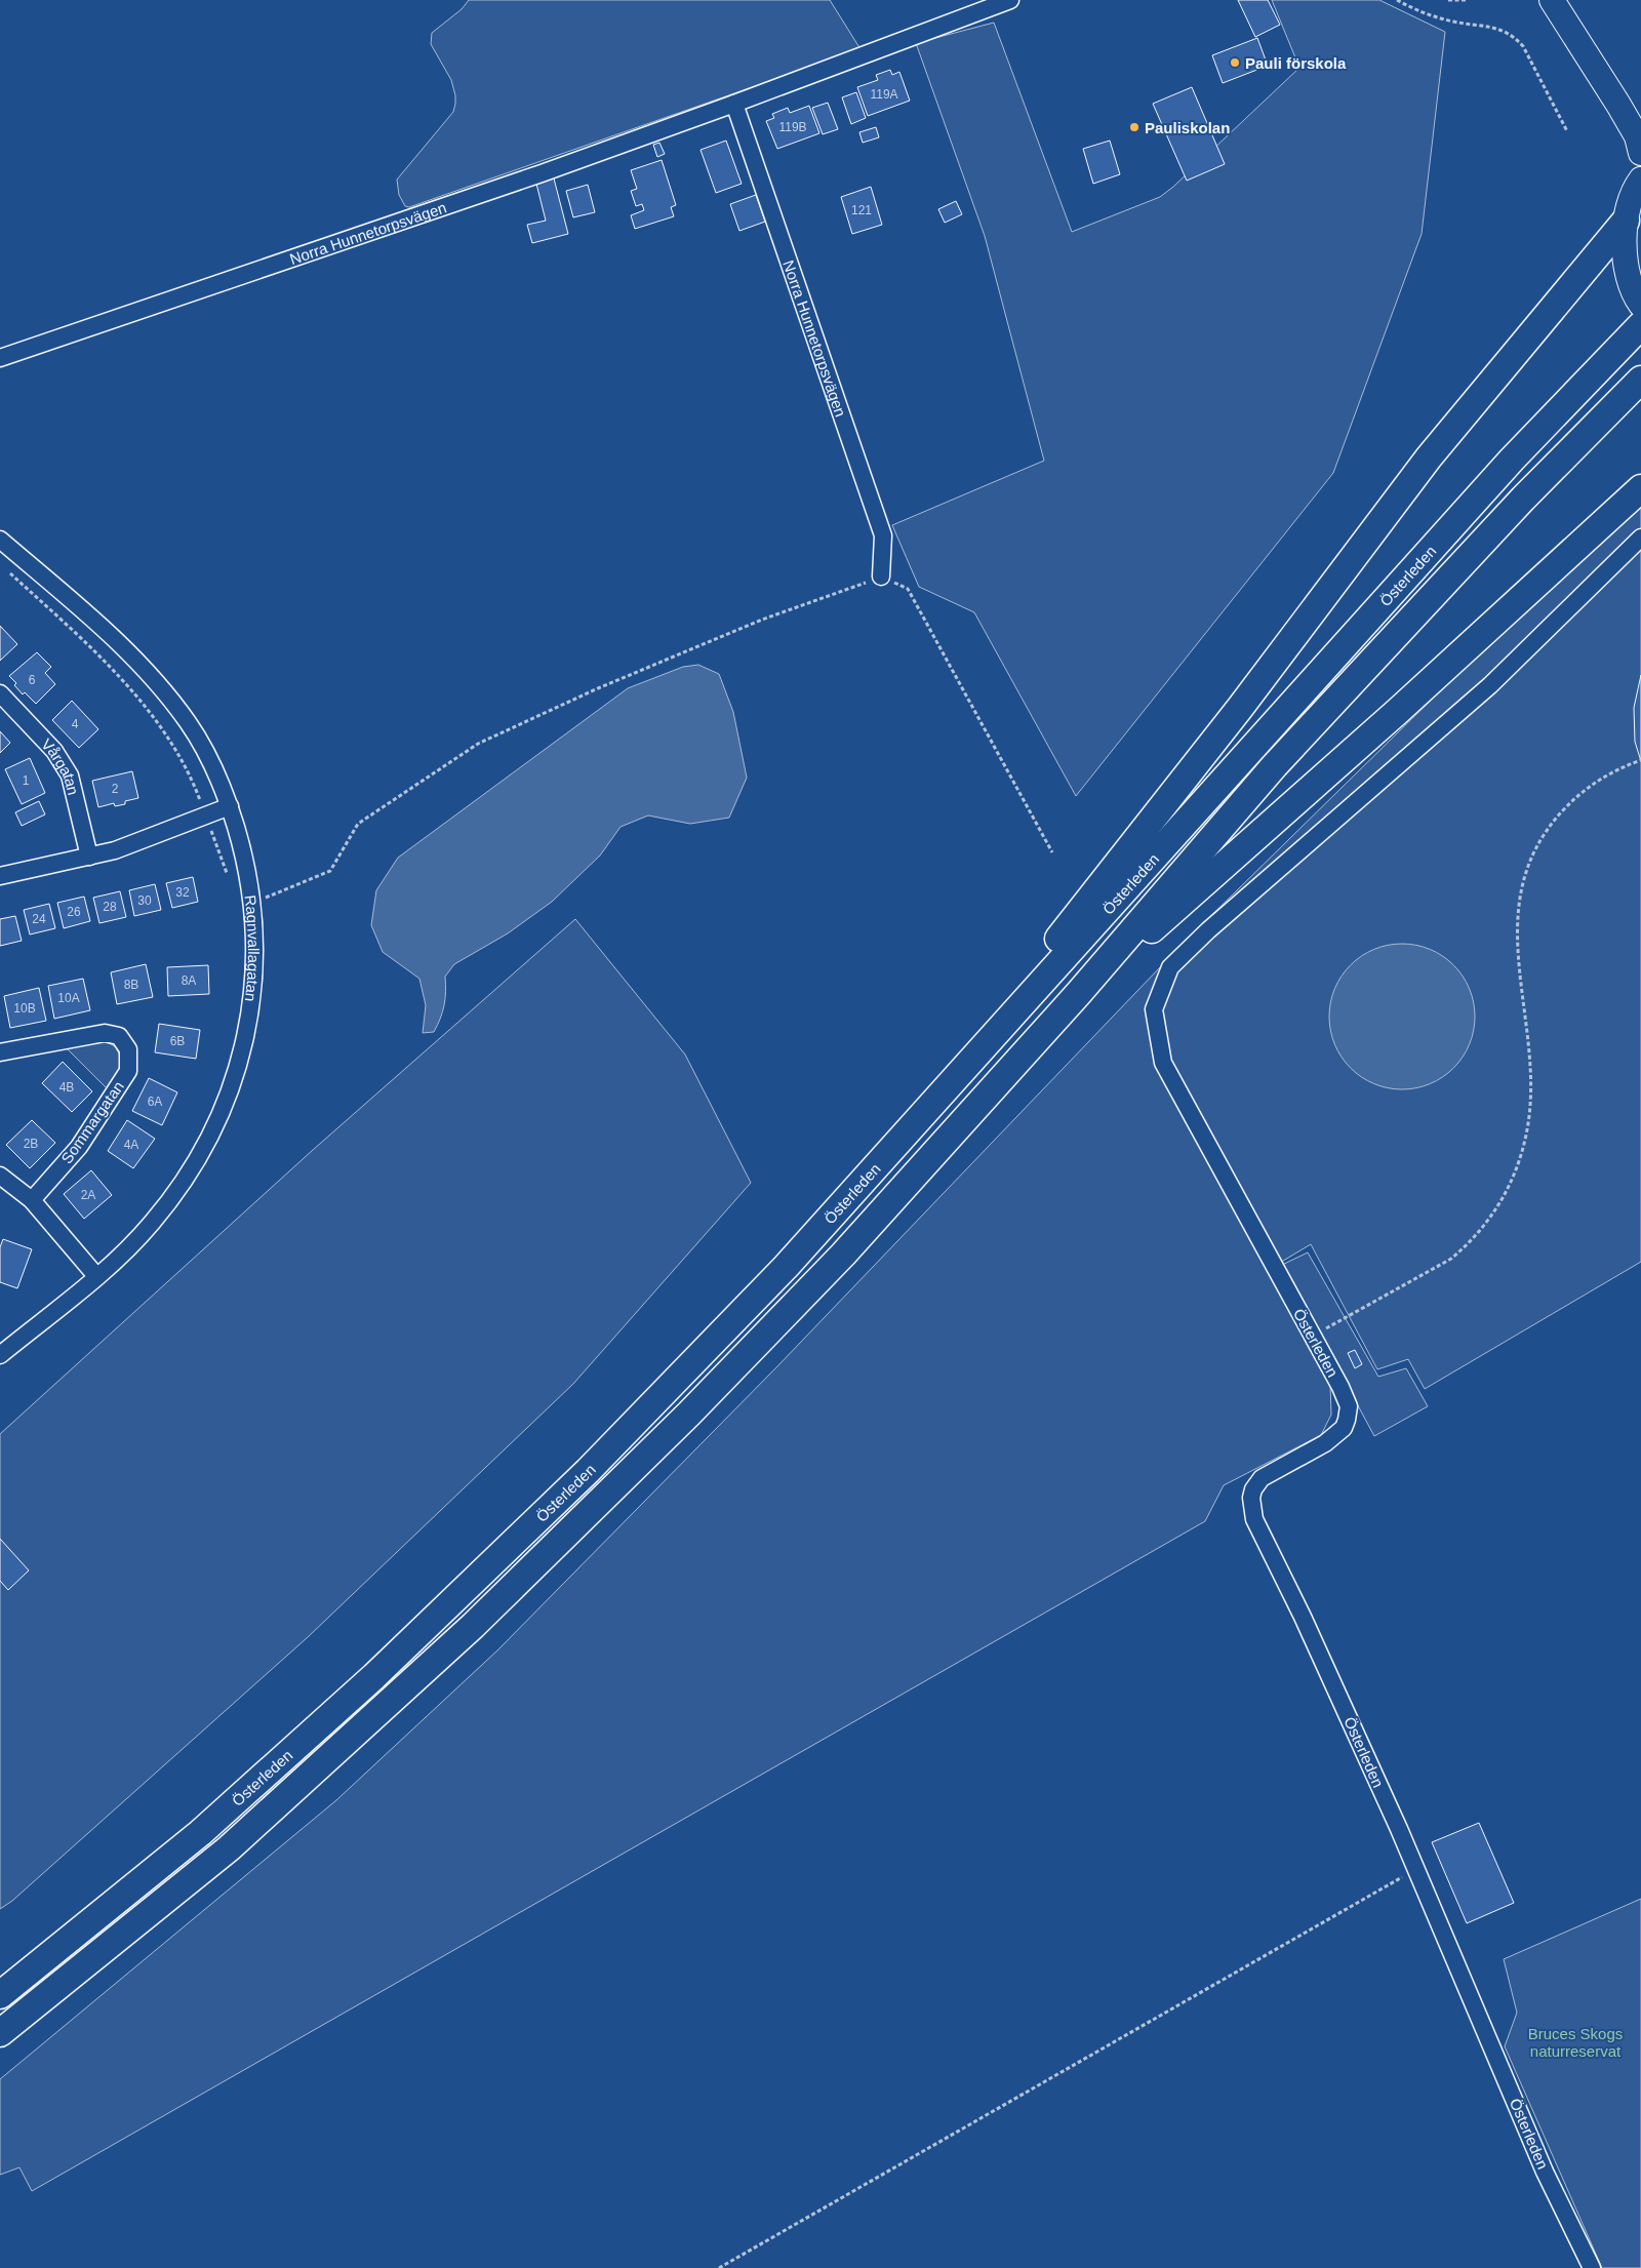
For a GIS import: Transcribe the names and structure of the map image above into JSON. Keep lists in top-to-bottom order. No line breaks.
{"streets":{"main road":["Österleden"],"street":["Norra Hunnetorpsvägen","Vårgatan","Ragnvallagatan","Sommargatan"]},"parks":["Bruces Skogs naturreservat"],"places":["Pauli förskola","Pauliskolan"],"house_numbers":["119A","119B","121","6","4","1","2","32","30","28","26","24","8A","8B","10A","10B","6B","4B","6A","2B","4A","2A"]}
